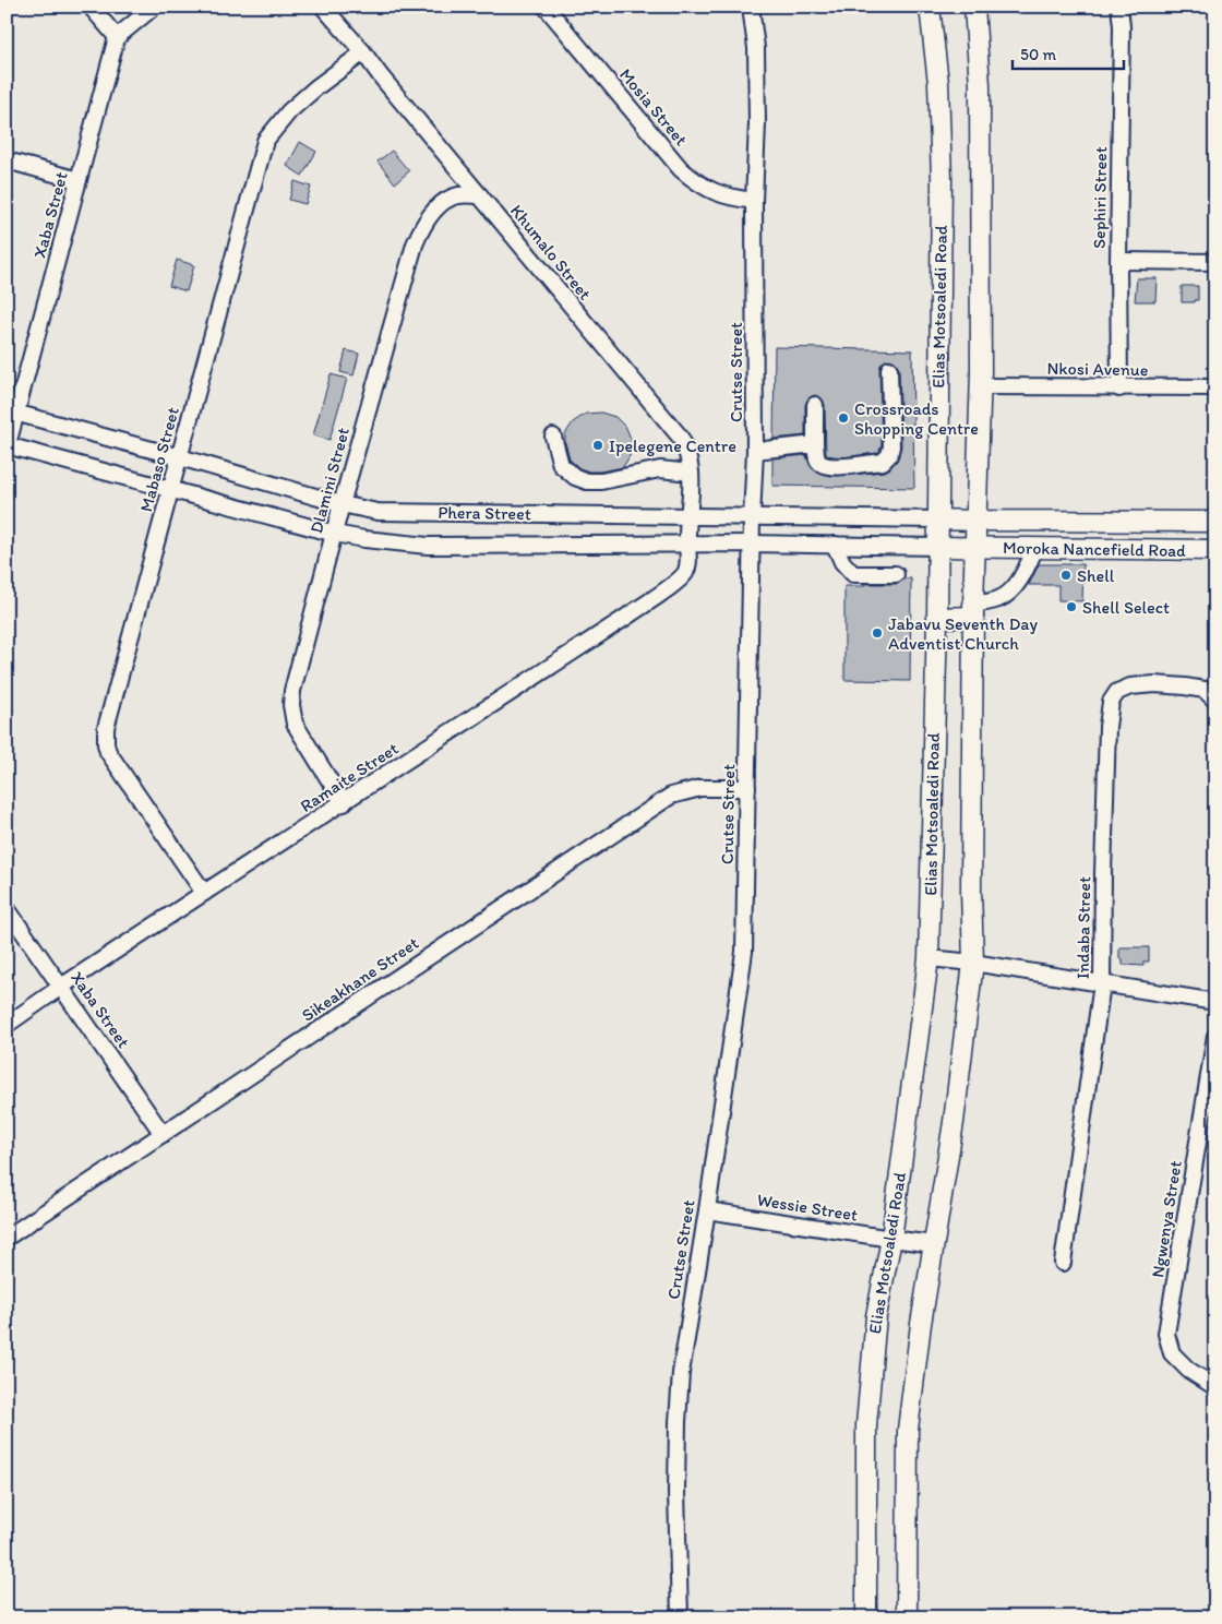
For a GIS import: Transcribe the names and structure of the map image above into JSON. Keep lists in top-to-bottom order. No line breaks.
{"streets":{"main road":["Elias Motsoaledi Road","Phera Street","Moroka Nancefield Road"],"street":["Mosia Street","Sephiri Street","Xaba Street","Khumalo Street","Nkosi Avenue","Crutse Street","Mabaso Street","Dlamini Street","Ramaite Street","Indaba Street","Sikeakhane Street","Wessie Street","Ngwenya Street"]},"crossings":[["Mosia Street","Crutse Street"],["Sephiri Street","Nkosi Avenue"],["Xaba Street","Phera Street"],["Xaba Street","Ramaite Street"],["Xaba Street","Sikeakhane Street"],["Khumalo Street","Mabaso Street"],["Khumalo Street","Dlamini Street"],["Khumalo Street","Phera Street"],["Khumalo Street","Ramaite Street"],["Elias Motsoaledi Road","Phera Street"],["Elias Motsoaledi Road","Wessie Street"],["Crutse Street","Phera Street"],["Crutse Street","Sikeakhane Street"],["Crutse Street","Wessie Street"],["Mabaso Street","Phera Street"],["Mabaso Street","Ramaite Street"],["Dlamini Street","Phera Street"],["Dlamini Street","Ramaite Street"],["Phera Street","Moroka Nancefield Road"],["Phera Street","Ramaite Street"]],"places":["Crossroads Shopping Centre","Ipelegene Centre","Shell","Shell Select","Jabavu Seventh Day Adventist Church"],"scale_bar":"50 m"}
